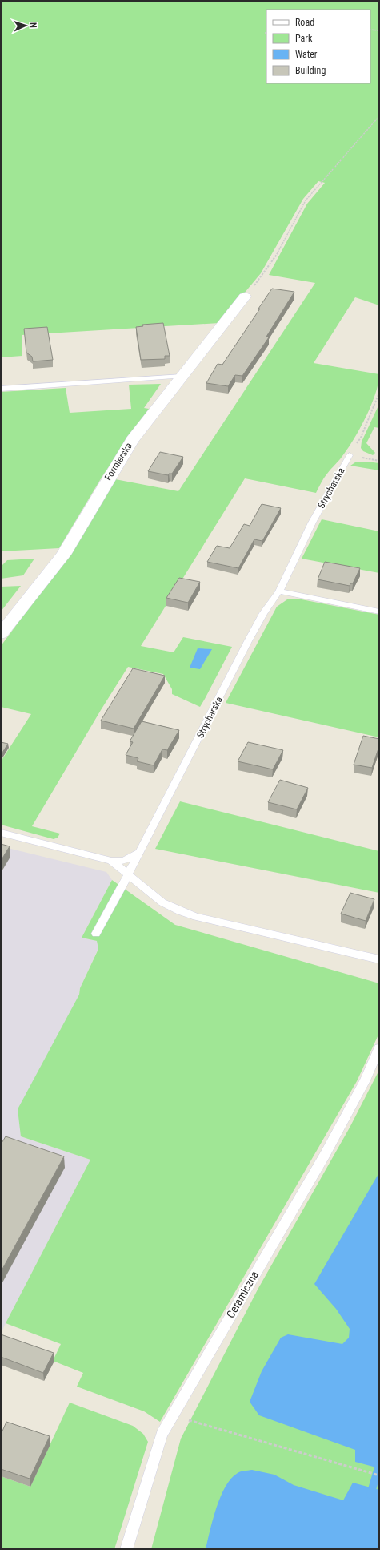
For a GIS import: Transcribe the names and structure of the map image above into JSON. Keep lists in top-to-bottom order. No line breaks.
{"streets":{"street":["Formierska"],"lane":["Strycharska","Ceramiczna"]},"legend":["Road","Park","Water","Building"],"north":"right"}
